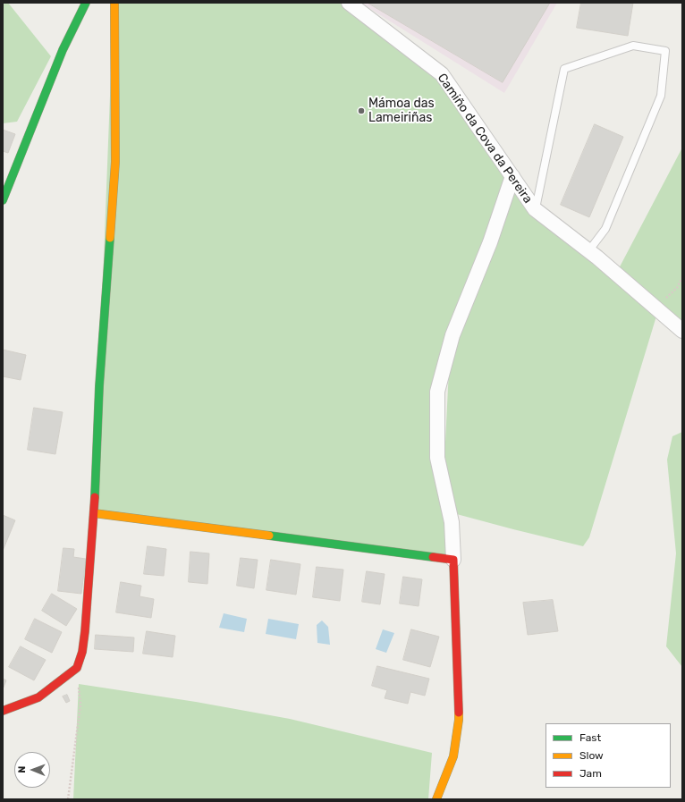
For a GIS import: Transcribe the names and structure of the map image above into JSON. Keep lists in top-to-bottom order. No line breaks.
{"streets":{"street":["Camiño da Cova da Pereira"]},"places":["Mámoa das Lameiriñas"],"legend":["Fast","Slow","Jam"],"north":"left"}
